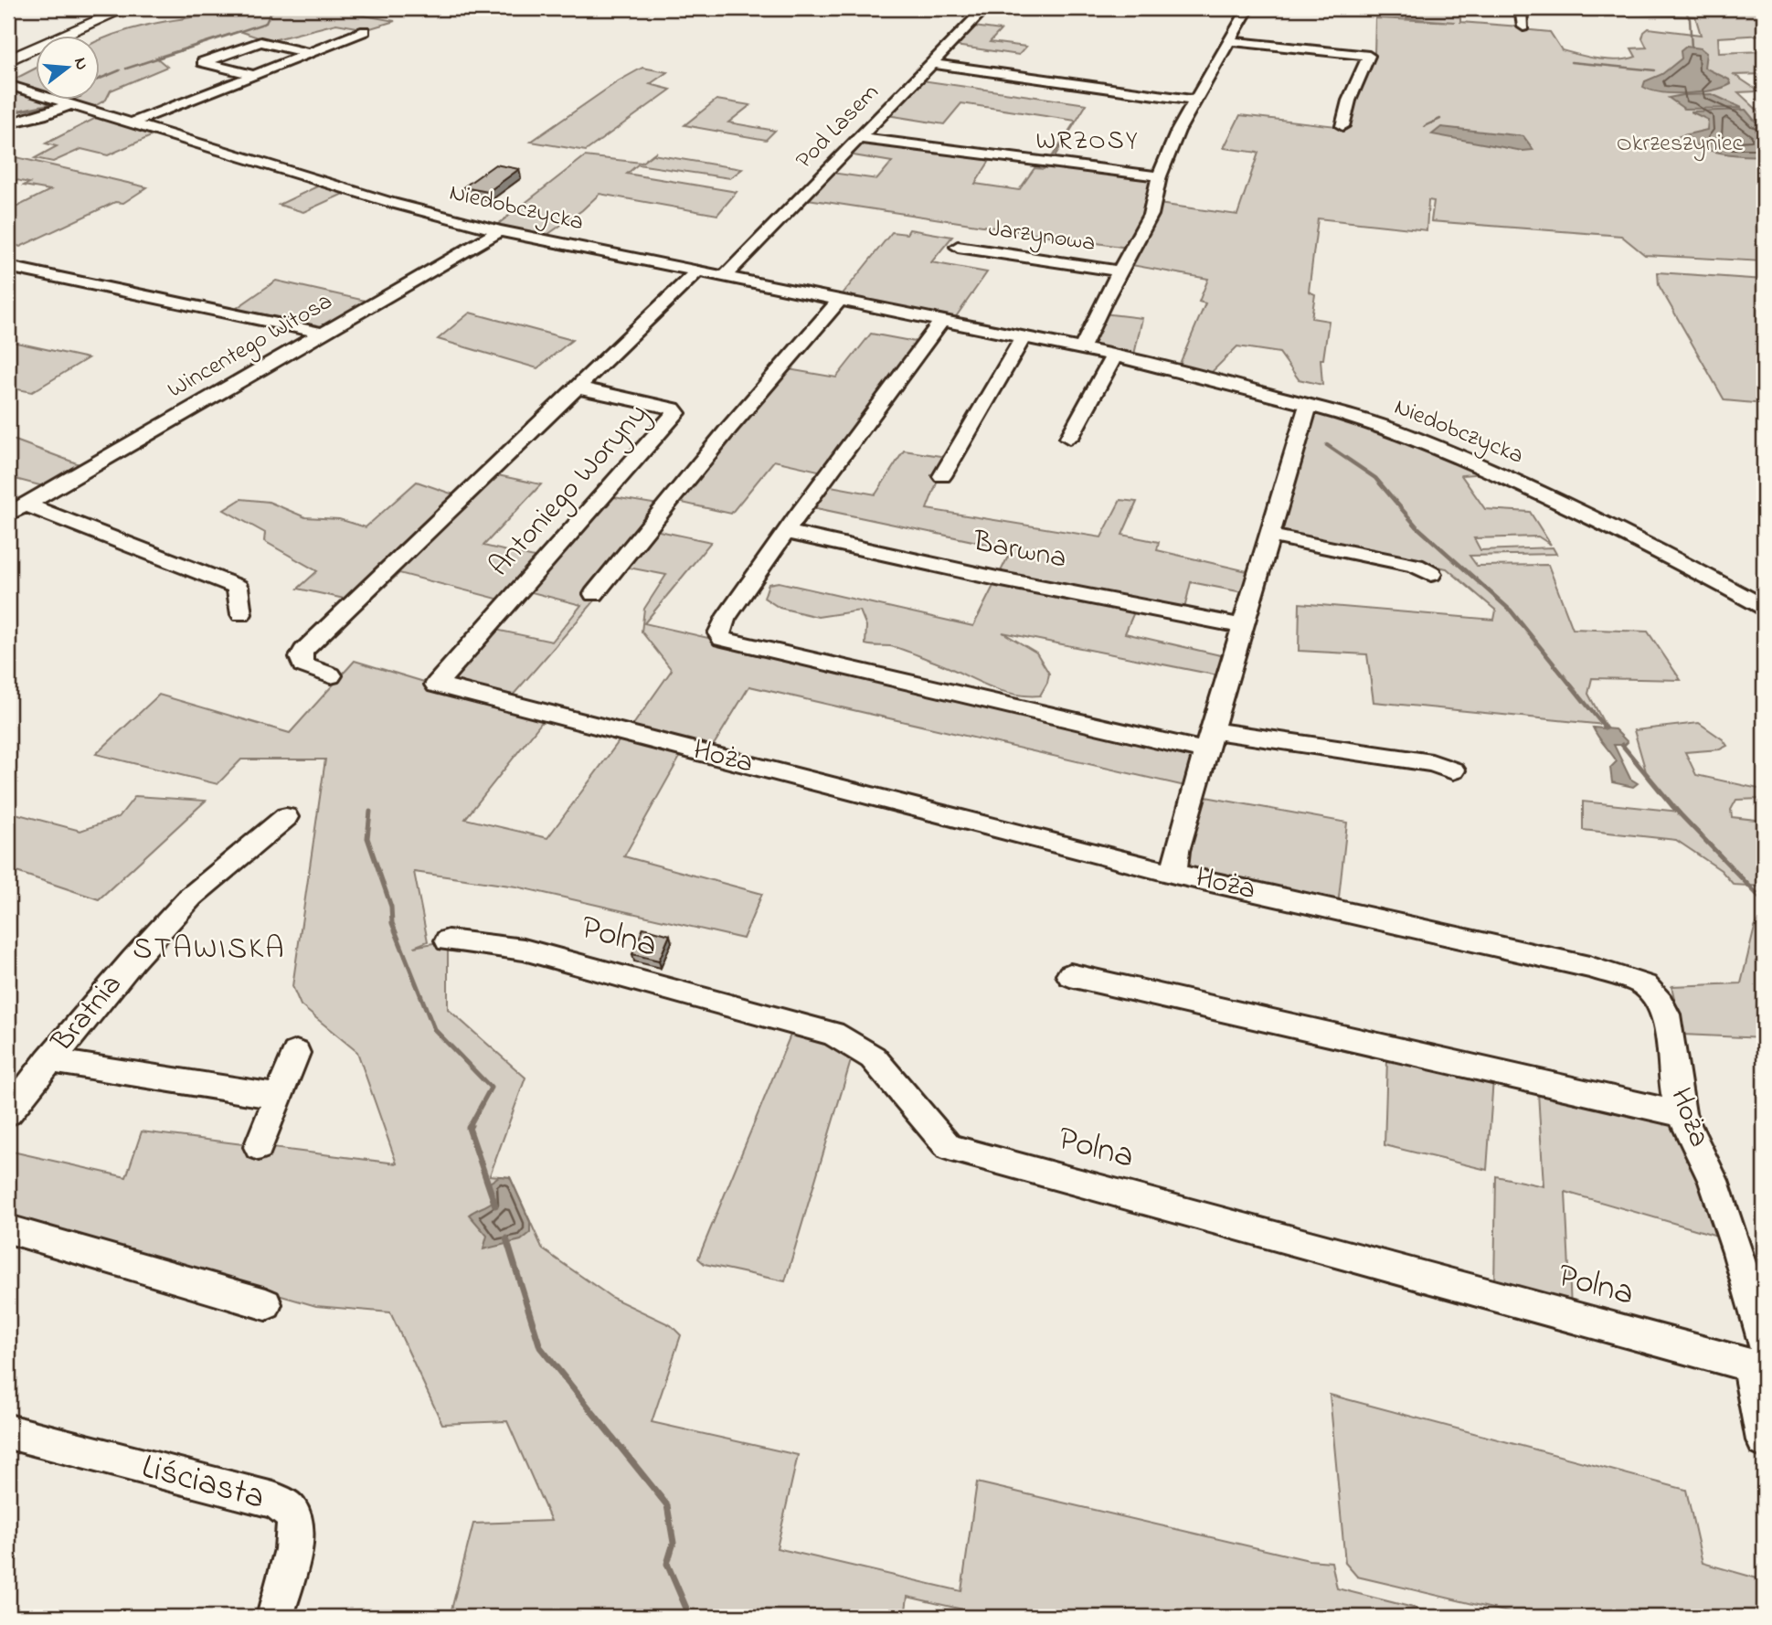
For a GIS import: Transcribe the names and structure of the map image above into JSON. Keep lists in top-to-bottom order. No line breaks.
{"streets":{"street":["Pod Lasem","Niedobczycka","Jarzynowa","Wincentego Witosa","Antoniego Woryny","Barwna","Hoża","Polna","Bratnia","Liściasta"]},"crossings":[["Pod Lasem","Niedobczycka"],["Niedobczycka","Jarzynowa"],["Niedobczycka","Wincentego Witosa"],["Antoniego Woryny","Hoża"],["Hoża","Polna"]],"districts":["WRZOSY","STAWISKA"],"parks":["Okrzeszyniec"],"north":"right"}
